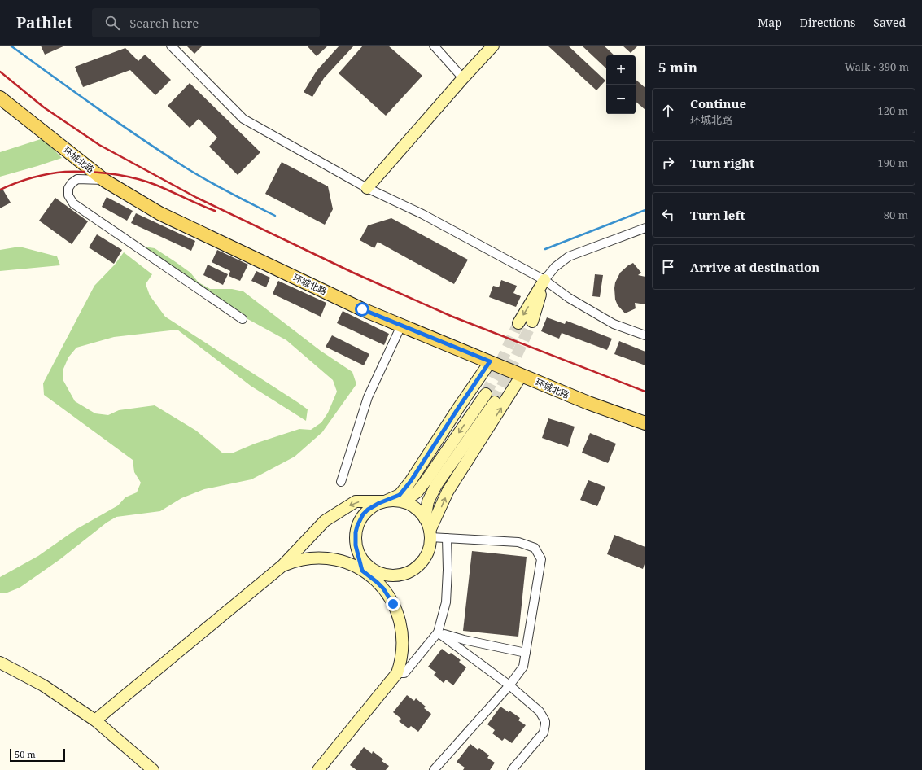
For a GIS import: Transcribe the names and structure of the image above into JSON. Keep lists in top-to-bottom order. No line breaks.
{"streets":{"main road":["环城北路"]},"scale_bar":"50 m","page":{"header":"Pathlet","search":"Search here","nav":["Map","Directions","Saved"],"heading":["5 min","Walk · 390 m"],"map_buttons":["+","−"],"list":[["Continue","环城北路","120 m"],["Turn right","190 m"],["Turn left","80 m"],"Arrive at destination"],"scale":"50 m"}}
